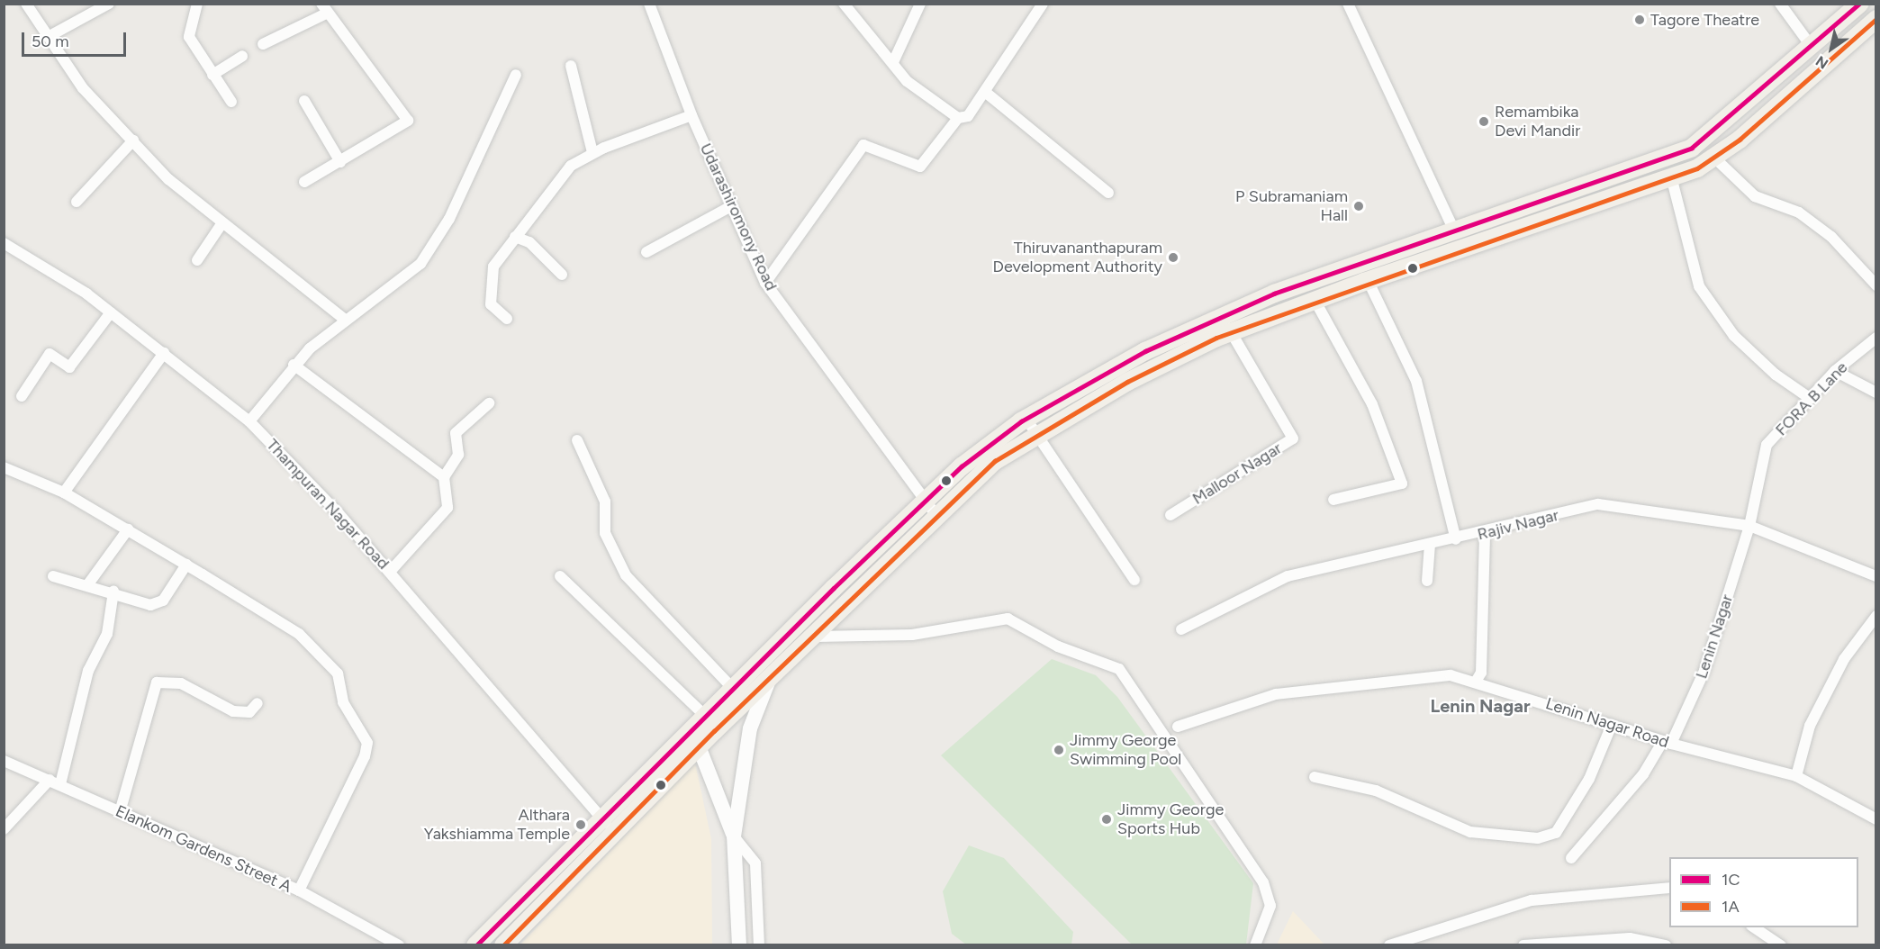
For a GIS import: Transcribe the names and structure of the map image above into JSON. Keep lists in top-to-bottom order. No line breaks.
{"streets":{"street":["Udarashiromony Road","FORA B Lane","Malloor Nagar","Thampuran Nagar Road","Rajiv Nagar","Lenin Nagar","Lenin Nagar Road","Elankom Gardens Street A"]},"crossings":[["FORA B Lane","Rajiv Nagar"],["FORA B Lane","Lenin Nagar"],["Rajiv Nagar","Lenin Nagar"],["Lenin Nagar","Lenin Nagar Road"]],"districts":["Lenin Nagar"],"places":["Tagore Theatre","Remambika Devi Mandir","P Subramaniam Hall","Thiruvananthapuram Development Authority","Jimmy George Swimming Pool","Jimmy George Sports Hub","Althara Yakshiamma Temple"],"lines":["transit line 1C","transit line 1A"],"legend":["1C","1A"],"scale_bar":"50 m","north":"bottom left"}
